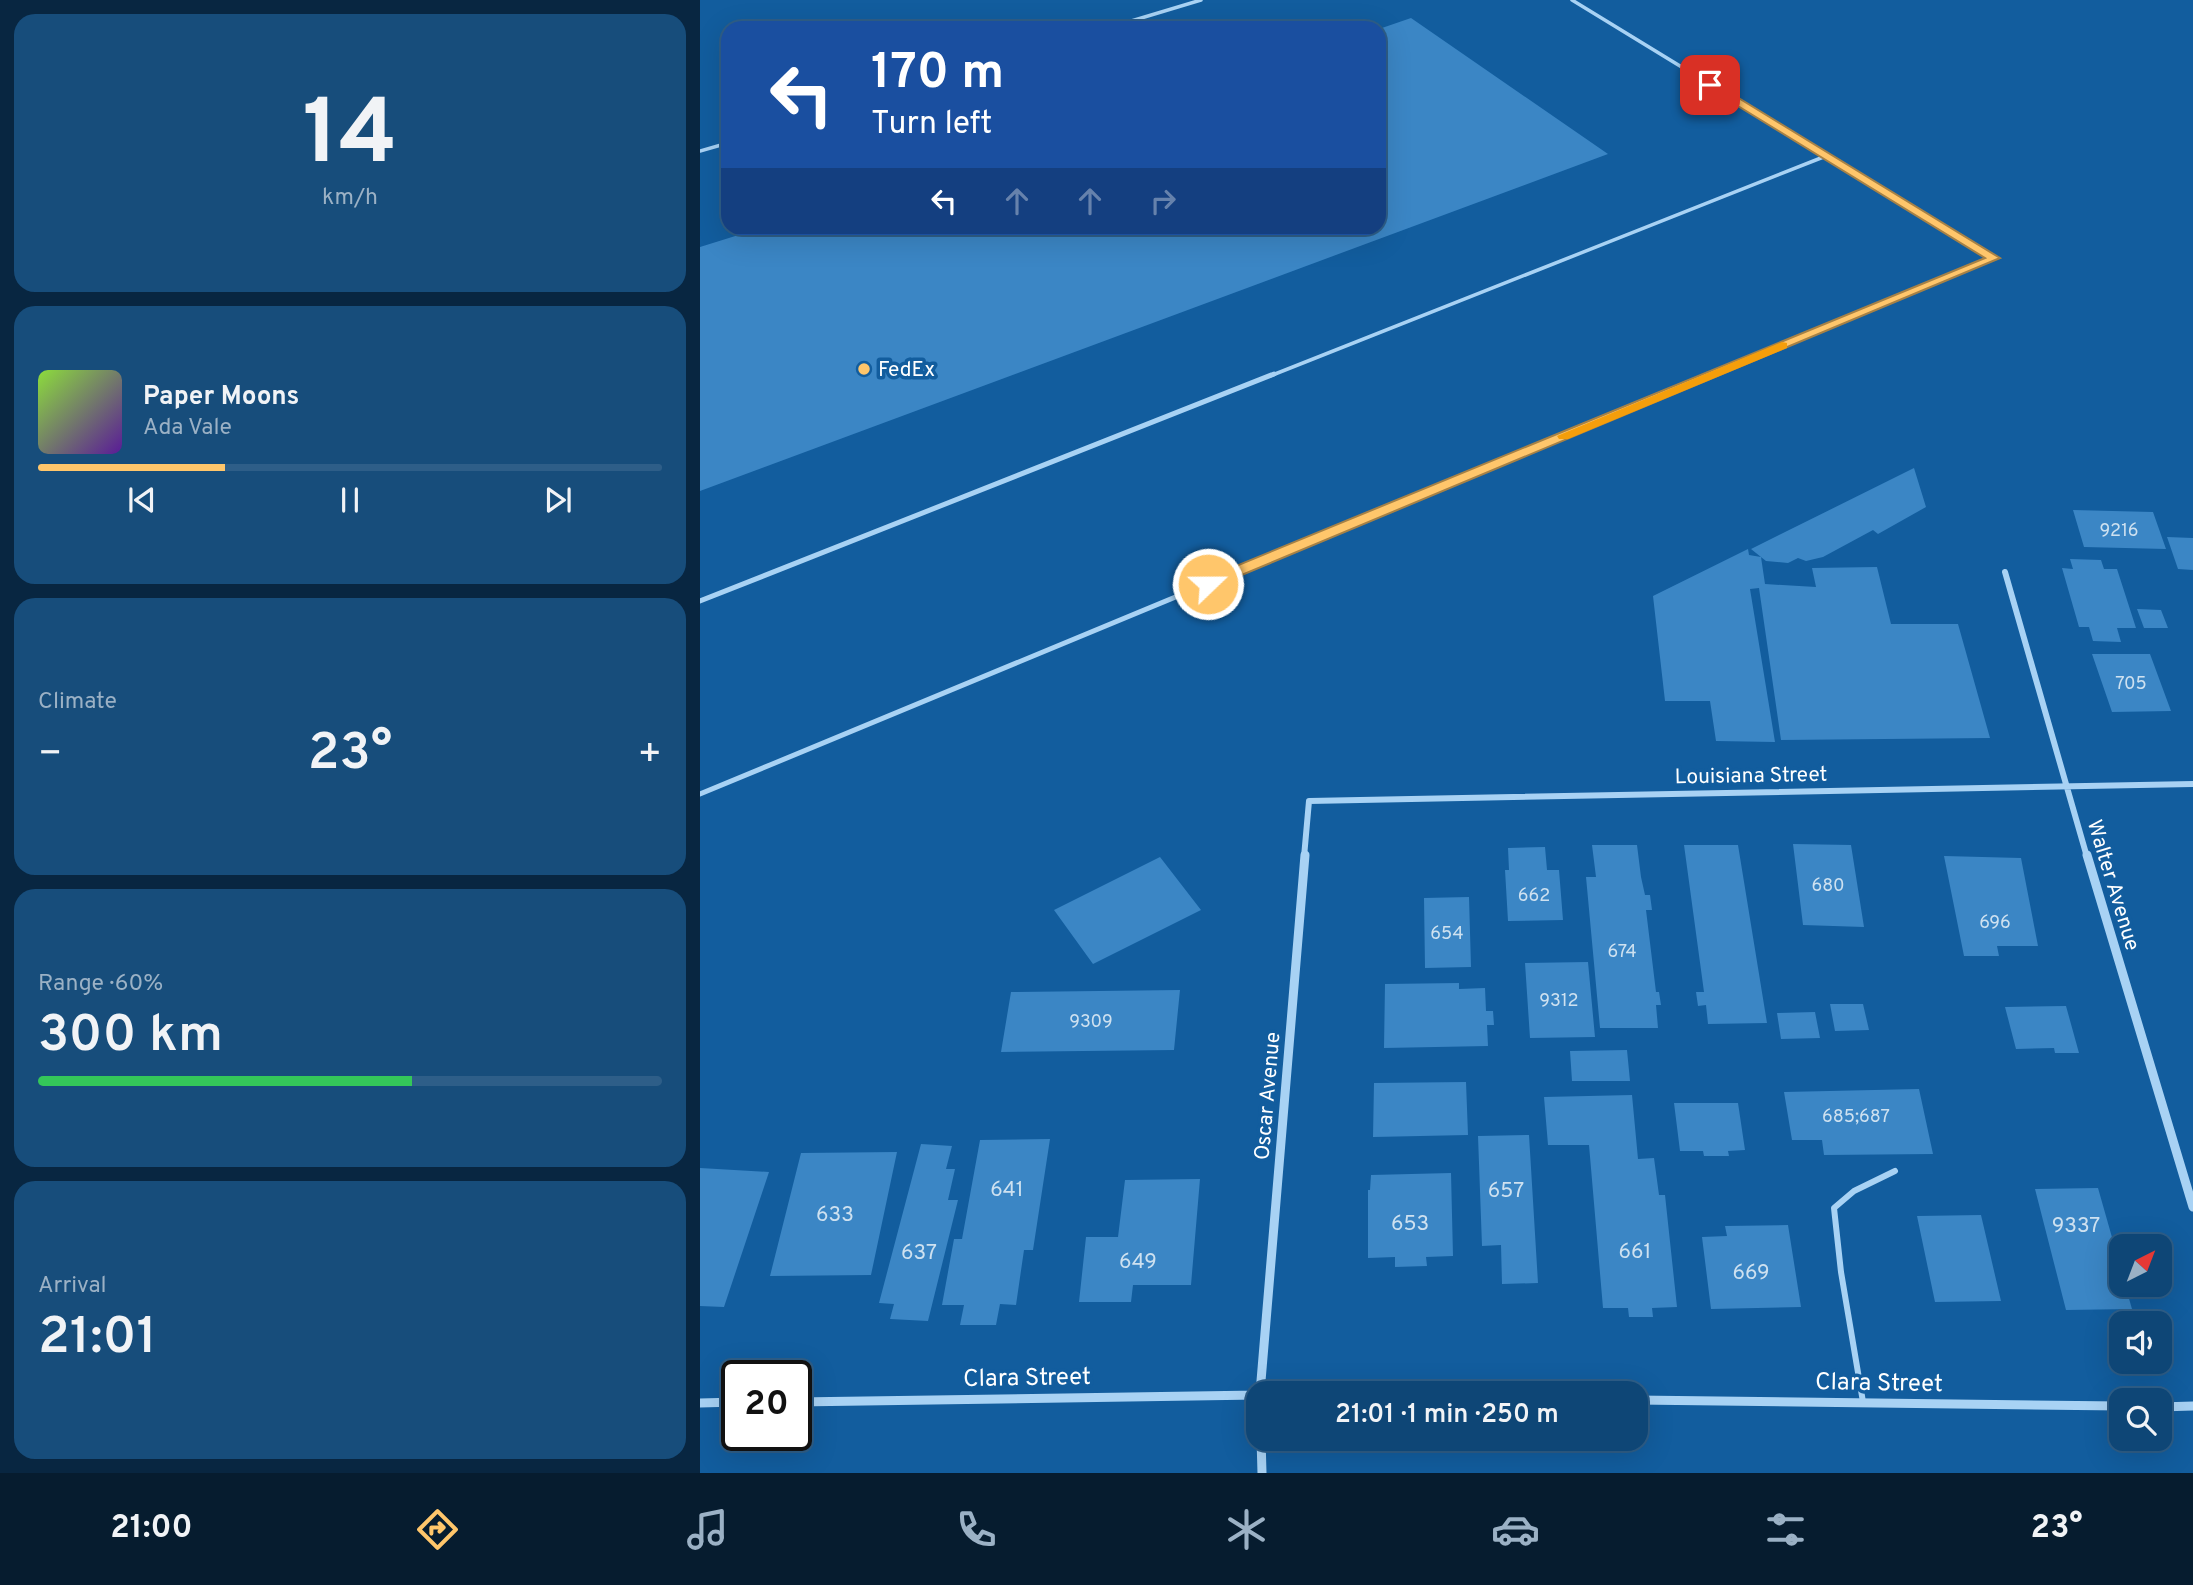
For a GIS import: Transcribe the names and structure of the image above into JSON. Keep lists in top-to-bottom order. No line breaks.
{"streets":{"street":["Louisiana Street","Walter Avenue","Oscar Avenue","Clara Street"]},"crossings":[["Louisiana Street","Walter Avenue"],["Louisiana Street","Oscar Avenue"]],"places":["FedEx"],"house_numbers":["9216","705","680","662","696","654","674","9312","9309","685;687","641","657","633","653","9337","661","637","649","669"],"north":"top right","page":{"tile":[["14","km/h"],"Climate",["Range · 60%","300 km"],["Arrival","21:01"]],"turn":["170 m","Turn left"],"song":["Paper Moons","Ada Vale"],"heat":["−","23°","+"],"limit":"20","trip":"21:01 · 1 min · 250 m","tabs":["21:00","23°"]}}
